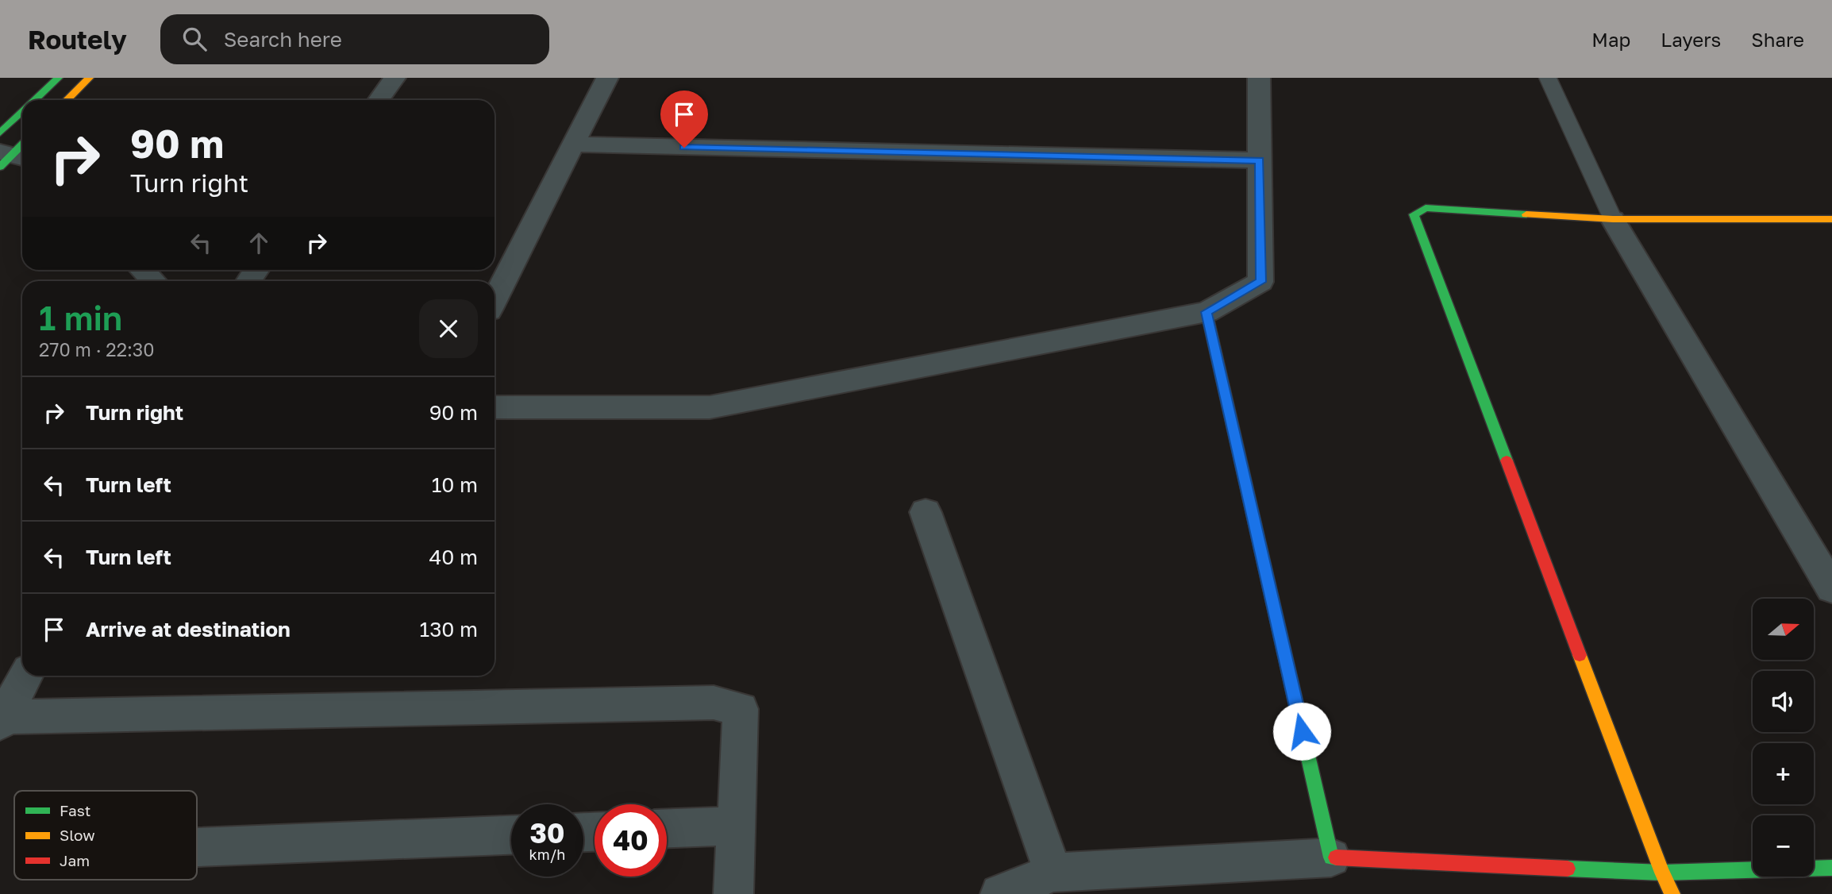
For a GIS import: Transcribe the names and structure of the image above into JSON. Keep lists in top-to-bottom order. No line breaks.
{"legend":["Fast","Slow","Jam"],"north":"right","page":{"header":"Routely","search":"Search here","nav":["Map","Layers","Share"],"turn":["90 m","Turn right"],"heading":["1 min","270 m · 22:30"],"list":[{"name":"Turn right","value":"90 m"},{"name":"Turn left","value":"10 m"},{"name":"Turn left","value":"40 m"},{"name":"Arrive at destination","value":"130 m"}],"map_buttons":["+","−"],"speed":"30 km/h","limit":"40"}}
